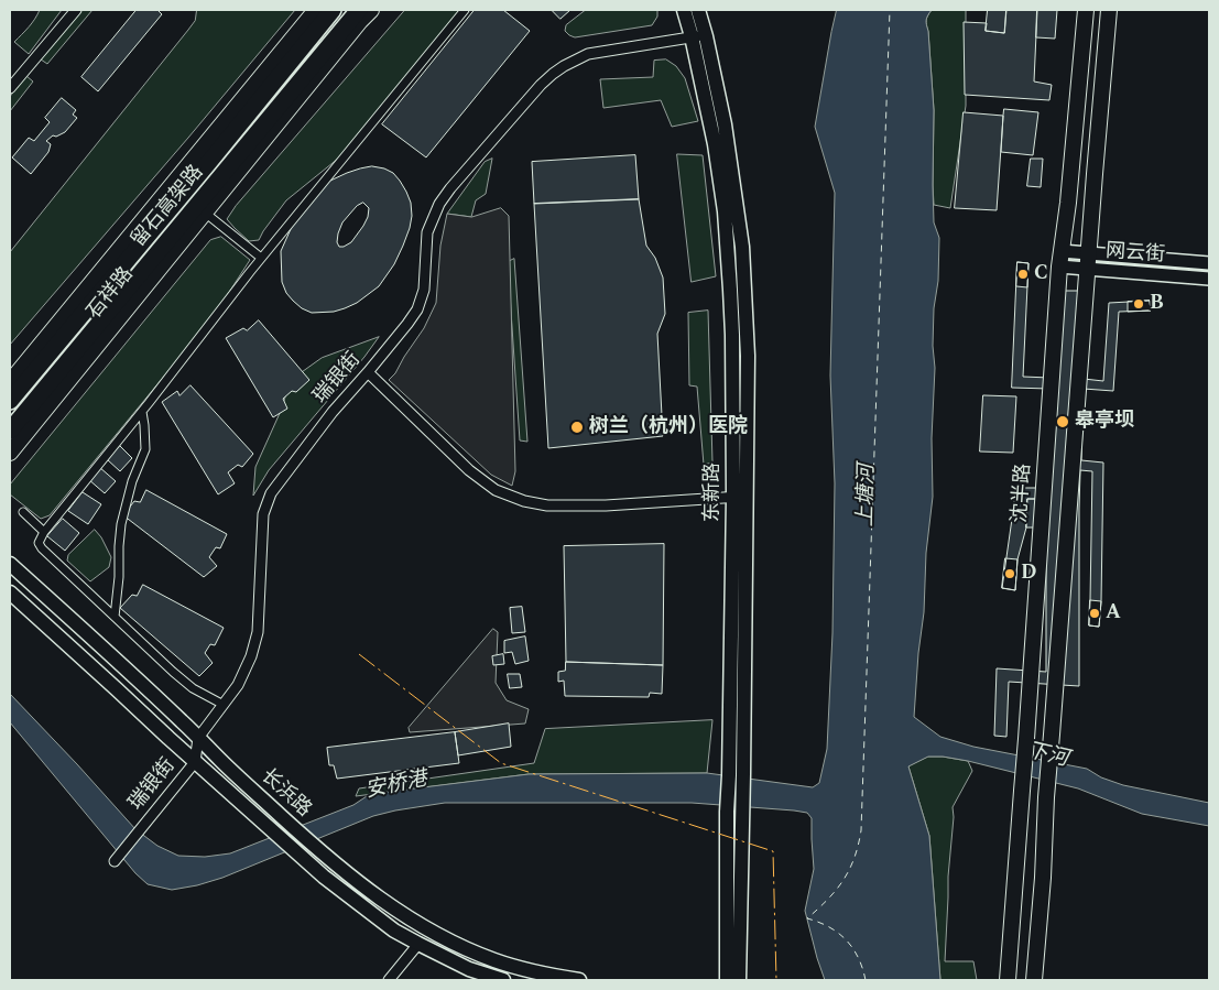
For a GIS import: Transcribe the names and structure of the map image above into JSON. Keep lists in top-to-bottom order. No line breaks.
{"streets":{"highway":["留石高架路"],"main road":["石祥路","东新路","沈半路","长浜路"],"street":["网云街","瑞银街"]},"crossings":[["网云街","沈半路"],["瑞银街","东新路"],["瑞银街","长浜路"]],"water":["上塘河","下河","安桥港"],"places":["C","B","皋亭坝","树兰（杭州）医院","D","A"]}
